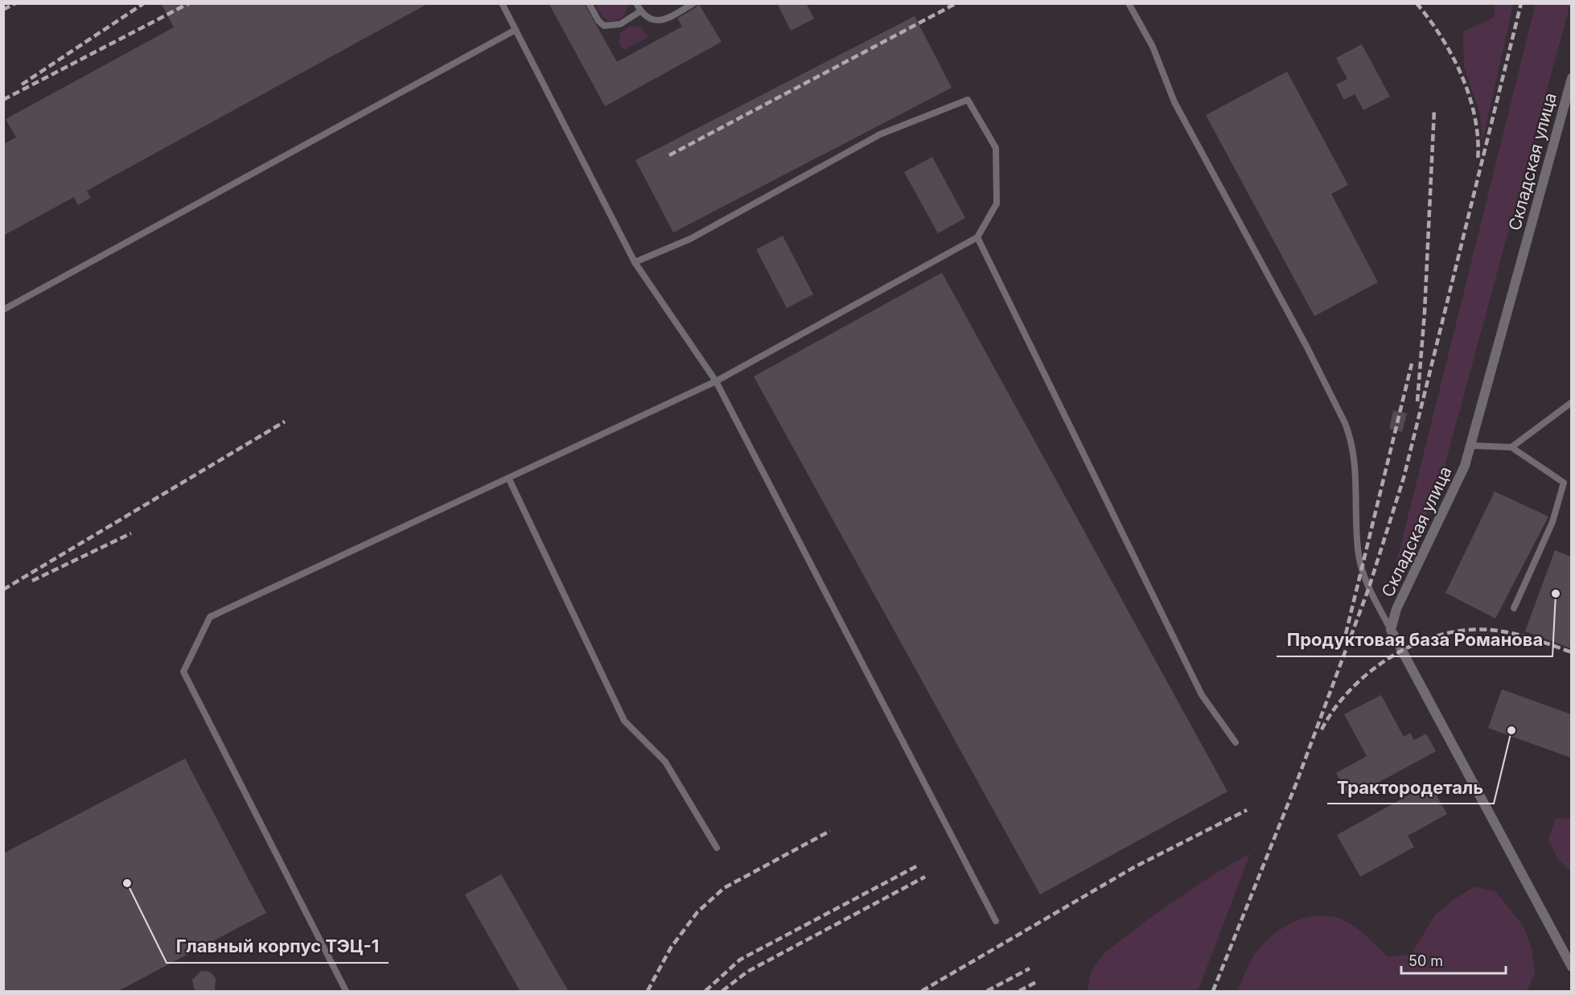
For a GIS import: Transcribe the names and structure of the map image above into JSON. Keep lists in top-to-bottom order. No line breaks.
{"streets":{"street":["Складская улица"]},"places":["Продуктовая база Романова","Трактородеталь","Главный корпус ТЭЦ-1"],"scale_bar":"50 m"}
